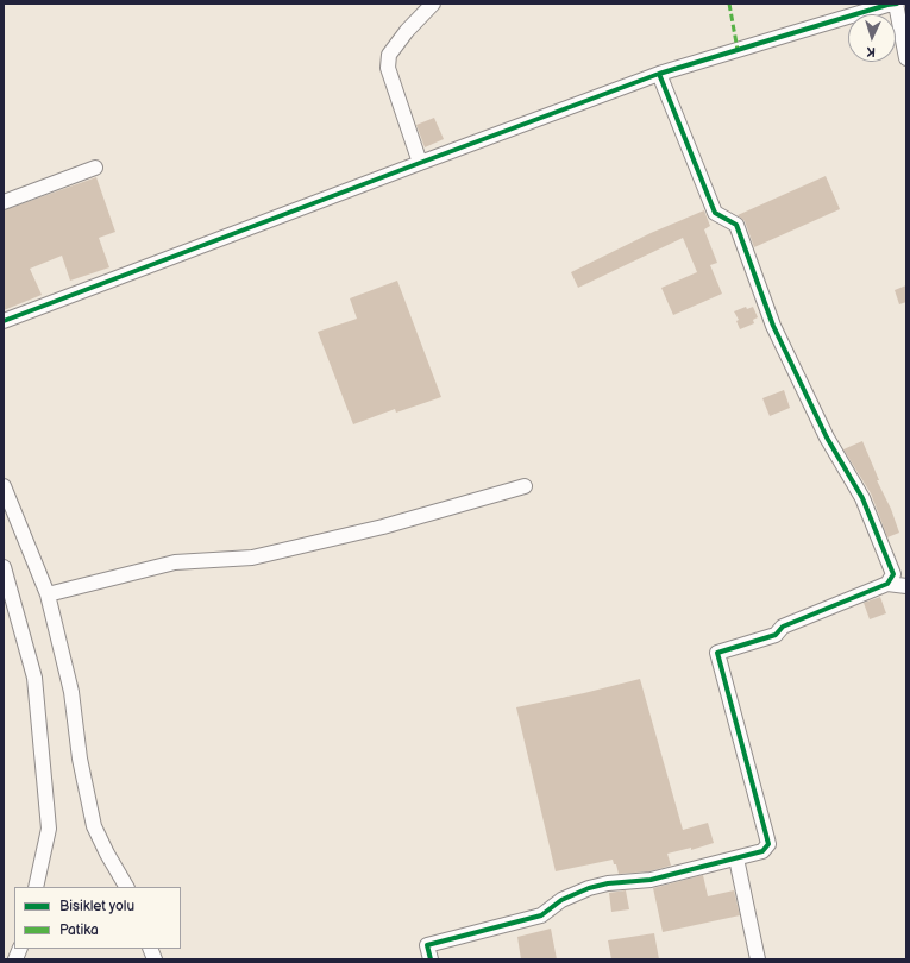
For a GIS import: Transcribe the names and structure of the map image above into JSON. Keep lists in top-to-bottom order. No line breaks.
{"legend":["Bisiklet yolu","Patika"],"north":"bottom"}
